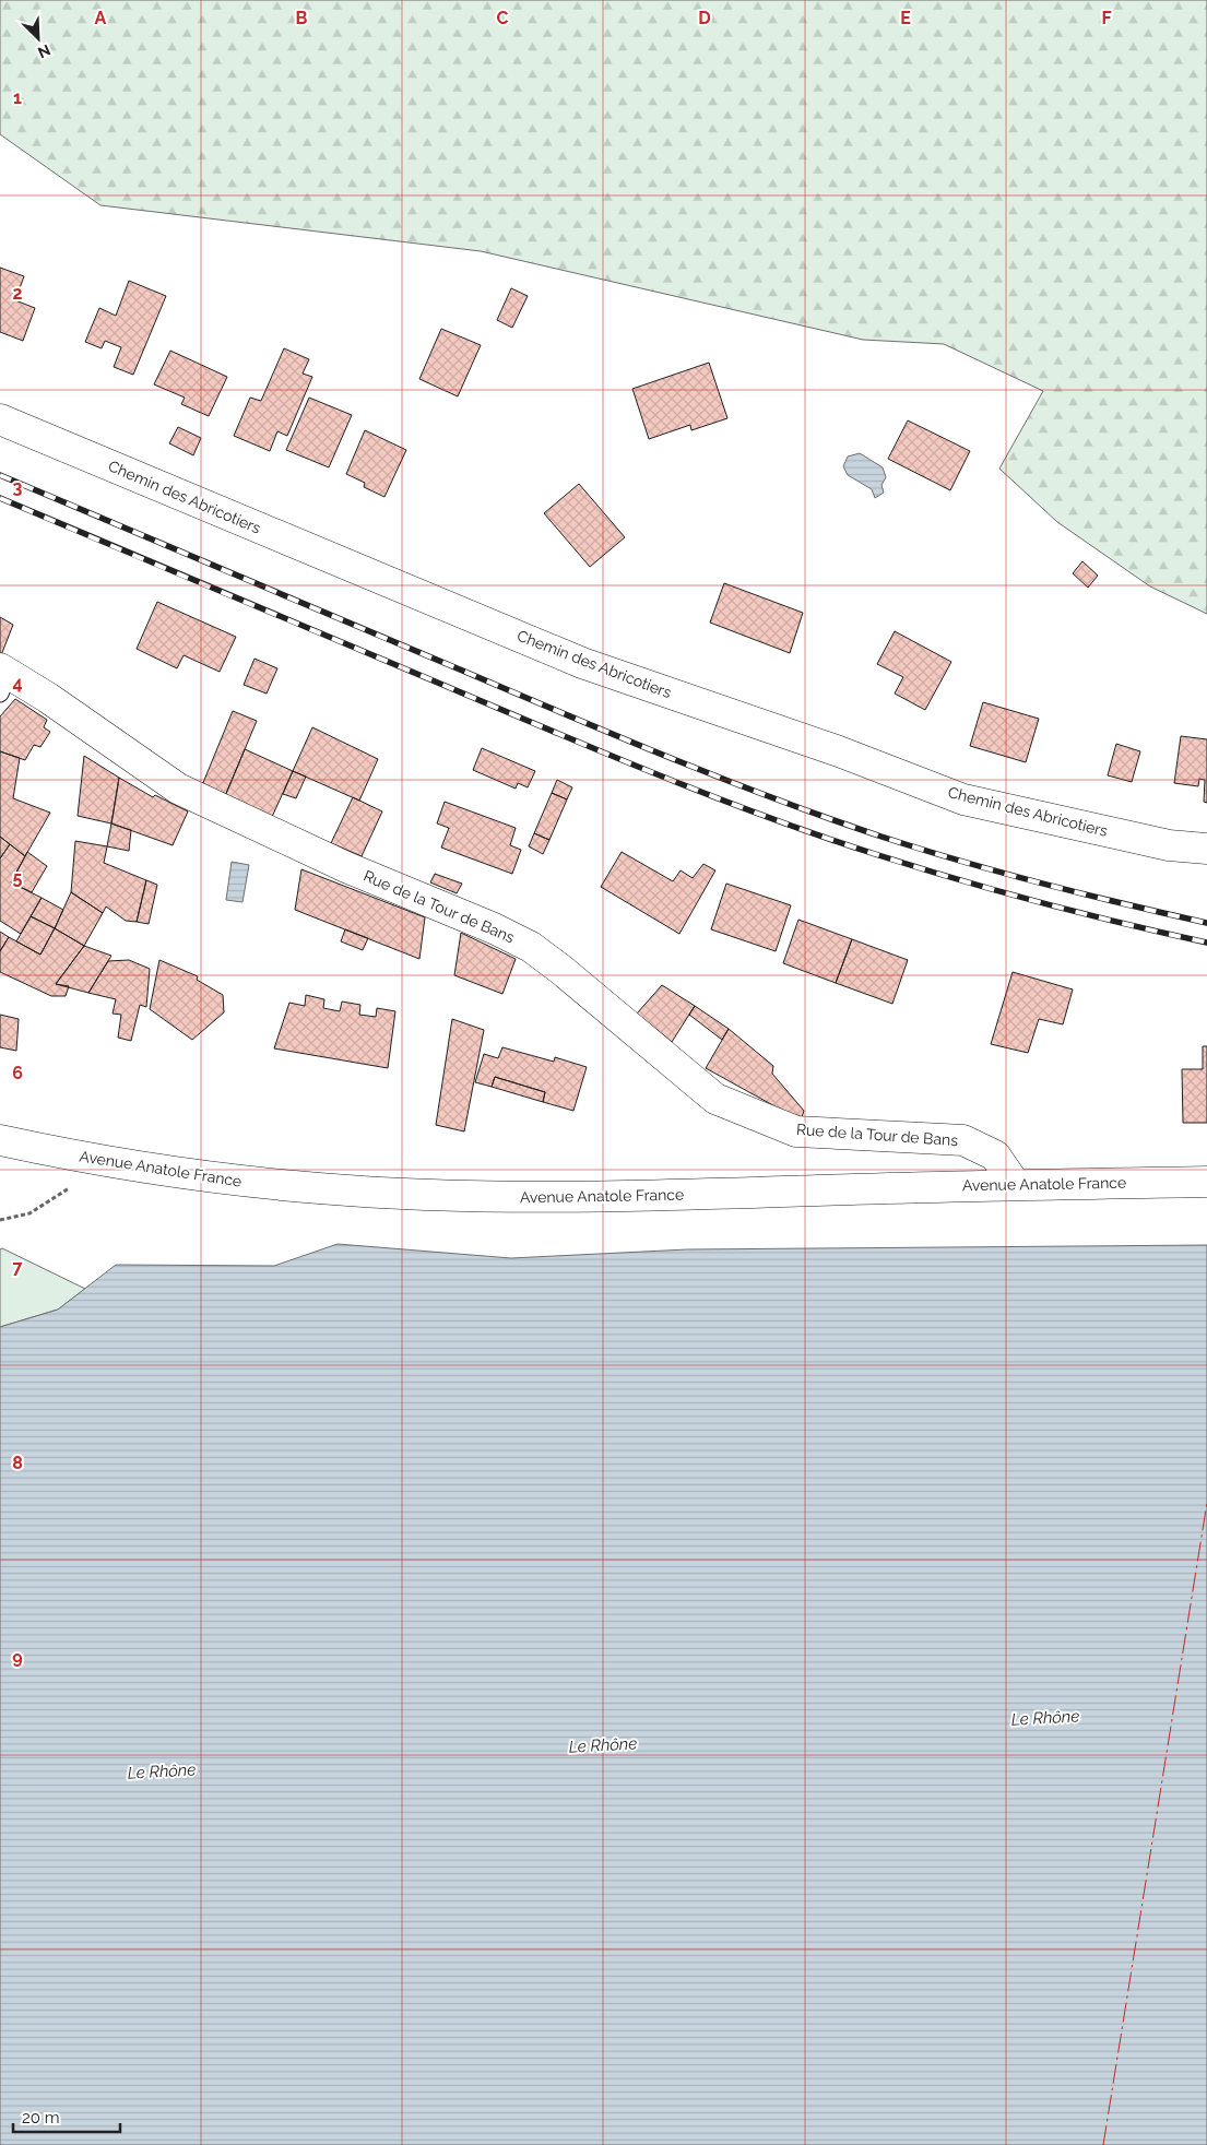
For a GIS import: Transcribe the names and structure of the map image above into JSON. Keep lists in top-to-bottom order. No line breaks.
{"streets":{"street":["Chemin des Abricotiers","Rue de la Tour de Bans","Avenue Anatole France"]},"crossings":[["Rue de la Tour de Bans","Avenue Anatole France"]],"water":["Le Rhône"],"scale_bar":"20 m","north":"bottom right","grid":{"columns":["A","B","C","D","E","F"],"rows":["1","2","3","4","5","6","7","8","9"]}}
